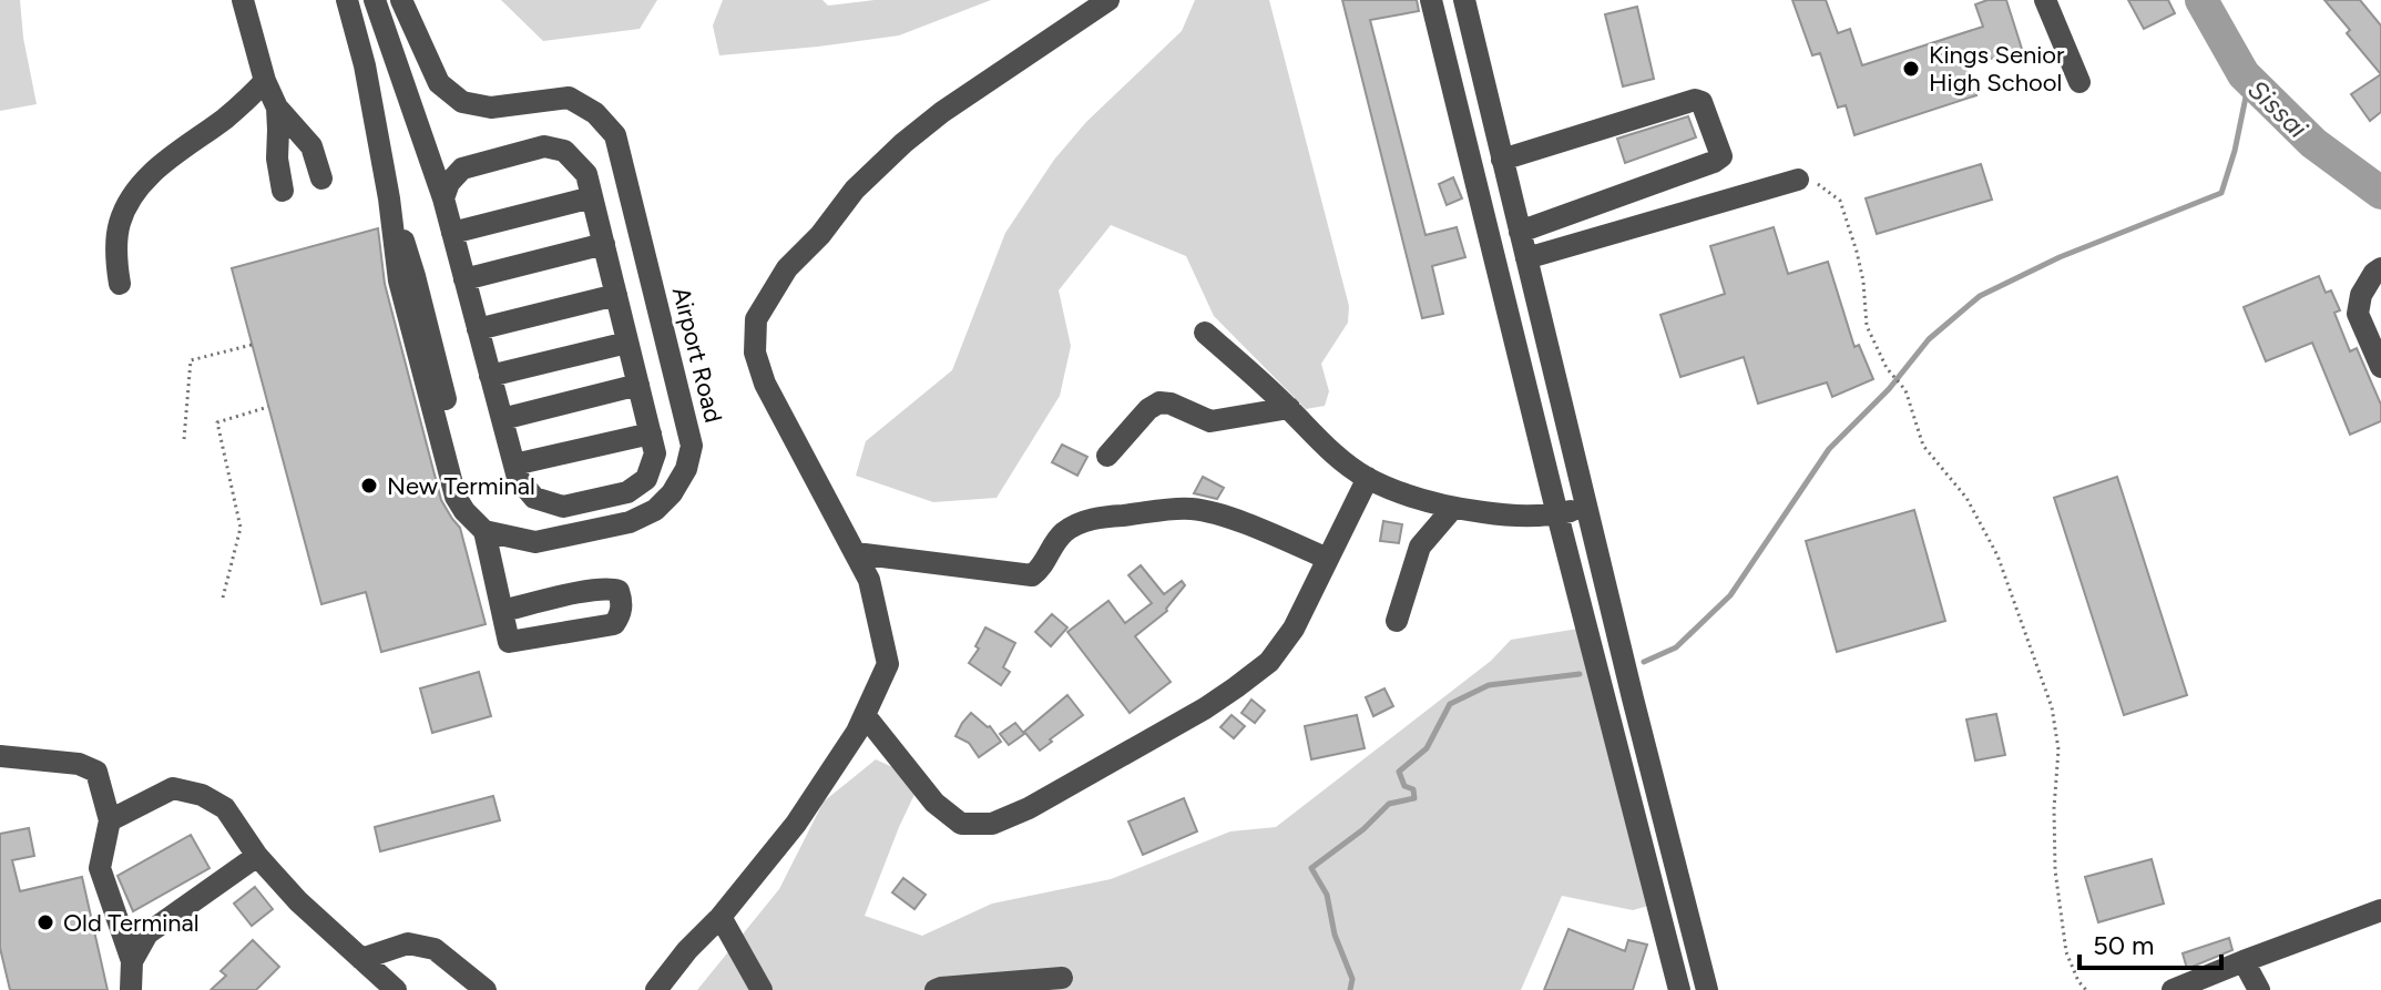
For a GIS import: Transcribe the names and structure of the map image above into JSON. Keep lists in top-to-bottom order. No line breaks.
{"streets":{"street":["Airport Road"]},"water":["Sissai"],"places":["Kings Senior High School","New Terminal","Old Terminal"],"scale_bar":"50 m"}
